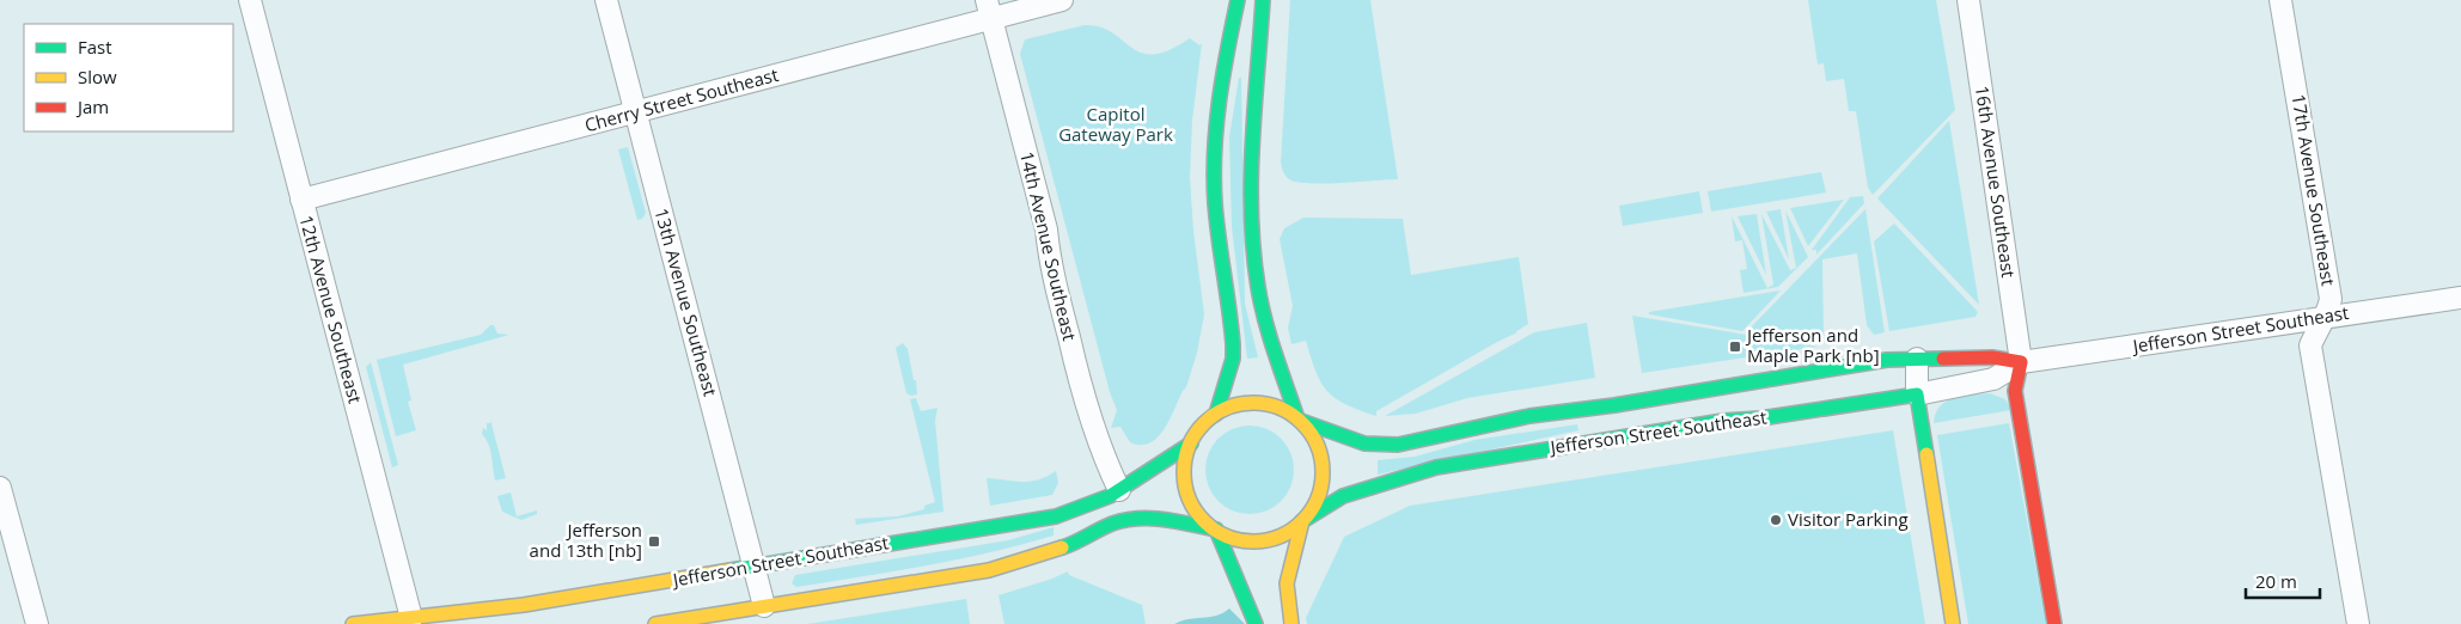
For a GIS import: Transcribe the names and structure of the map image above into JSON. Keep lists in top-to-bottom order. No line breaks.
{"streets":{"street":["Cherry Street Southeast","16th Avenue Southeast","17th Avenue Southeast","14th Avenue Southeast","13th Avenue Southeast","12th Avenue Southeast","Jefferson Street Southeast"]},"crossings":[["Cherry Street Southeast","14th Avenue Southeast"],["Cherry Street Southeast","13th Avenue Southeast"],["Cherry Street Southeast","12th Avenue Southeast"],["16th Avenue Southeast","Jefferson Street Southeast"],["17th Avenue Southeast","Jefferson Street Southeast"],["14th Avenue Southeast","Jefferson Street Southeast"],["13th Avenue Southeast","Jefferson Street Southeast"],["12th Avenue Southeast","Jefferson Street Southeast"]],"parks":["Capitol Gateway Park"],"places":{"transit":["Jefferson and Maple Park [nb]","Jefferson and 13th [nb]"],"other":["Visitor Parking"]},"legend":["Fast","Slow","Jam"],"scale_bar":"20 m"}
